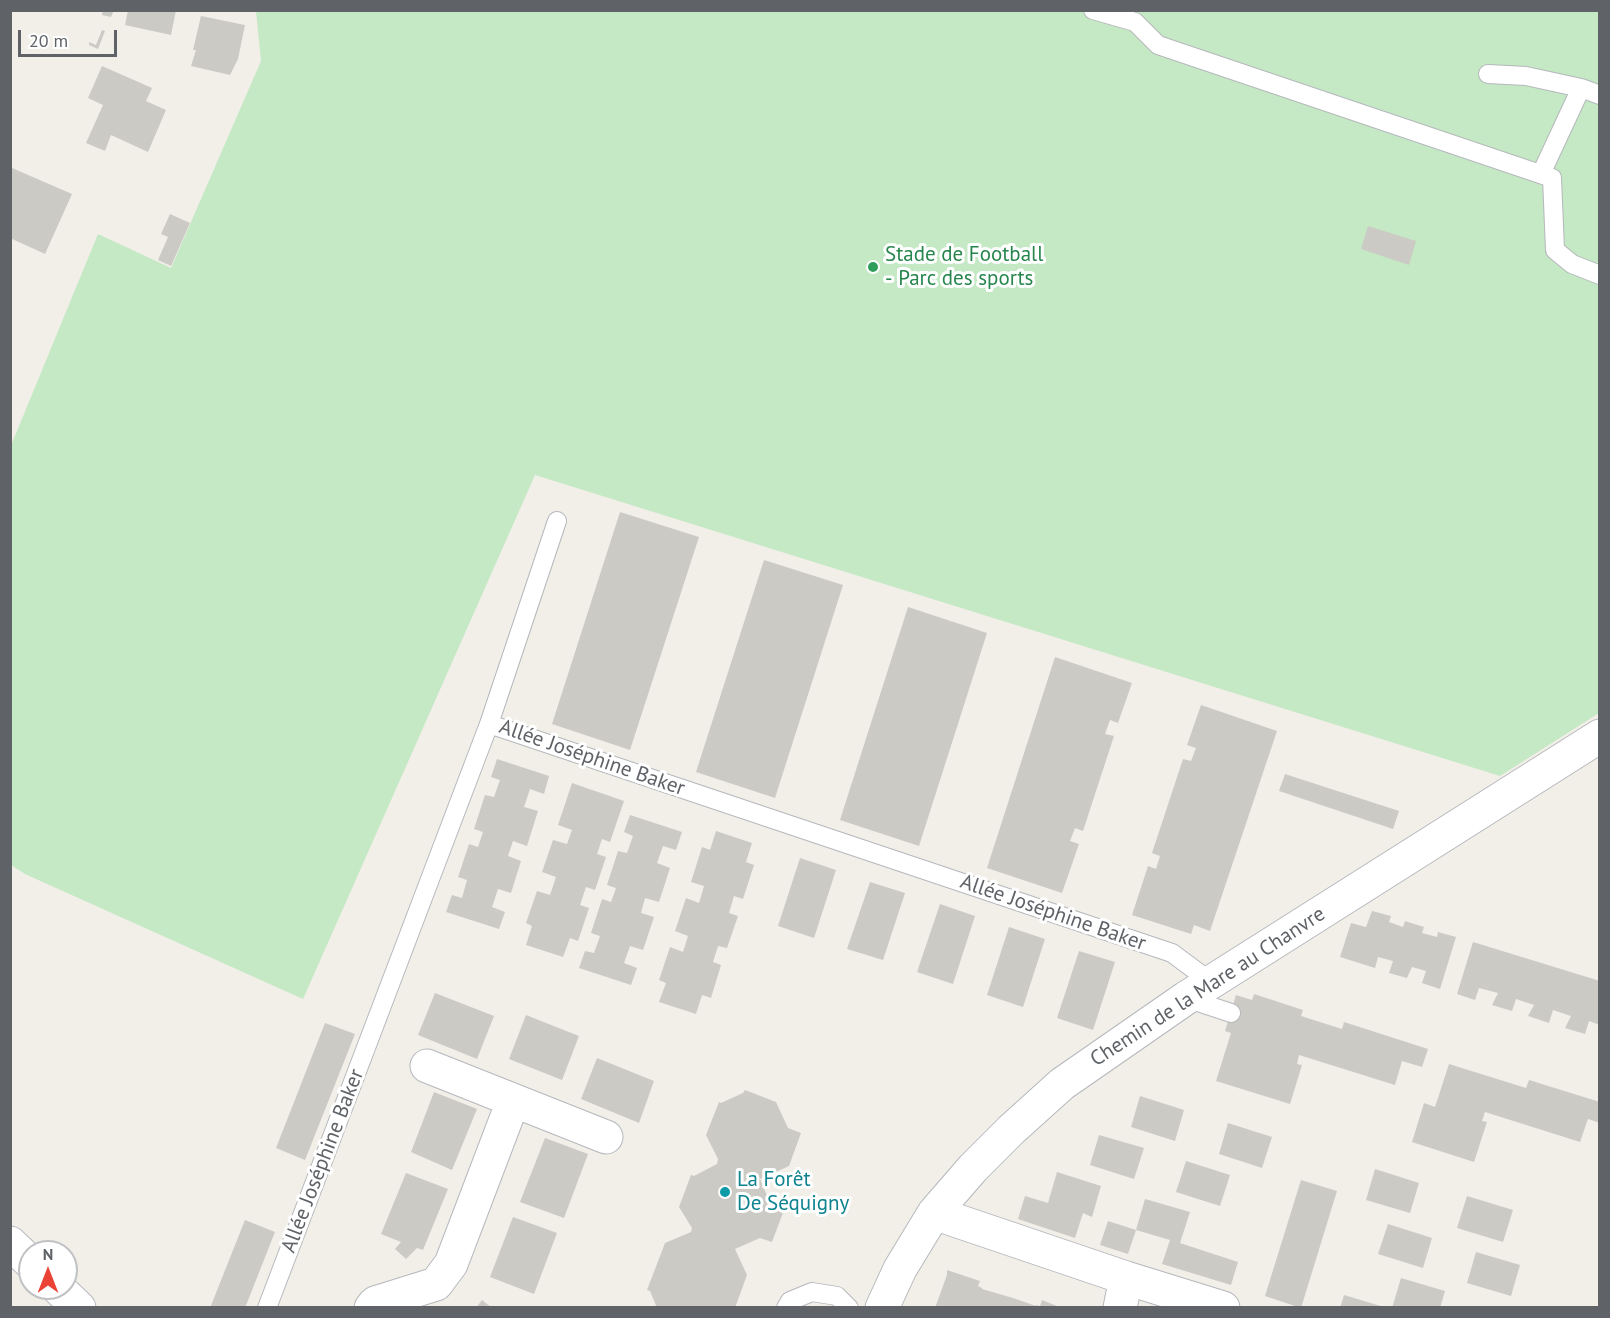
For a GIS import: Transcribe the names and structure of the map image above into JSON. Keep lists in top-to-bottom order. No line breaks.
{"streets":{"street":["Chemin de la Mare au Chanvre"],"lane":["Allée Joséphine Baker"]},"crossings":[["Allée Joséphine Baker","Chemin de la Mare au Chanvre"]],"places":["Stade de Football - Parc des sports","La Forêt De Séquigny"],"scale_bar":"20 m","north":"top"}
